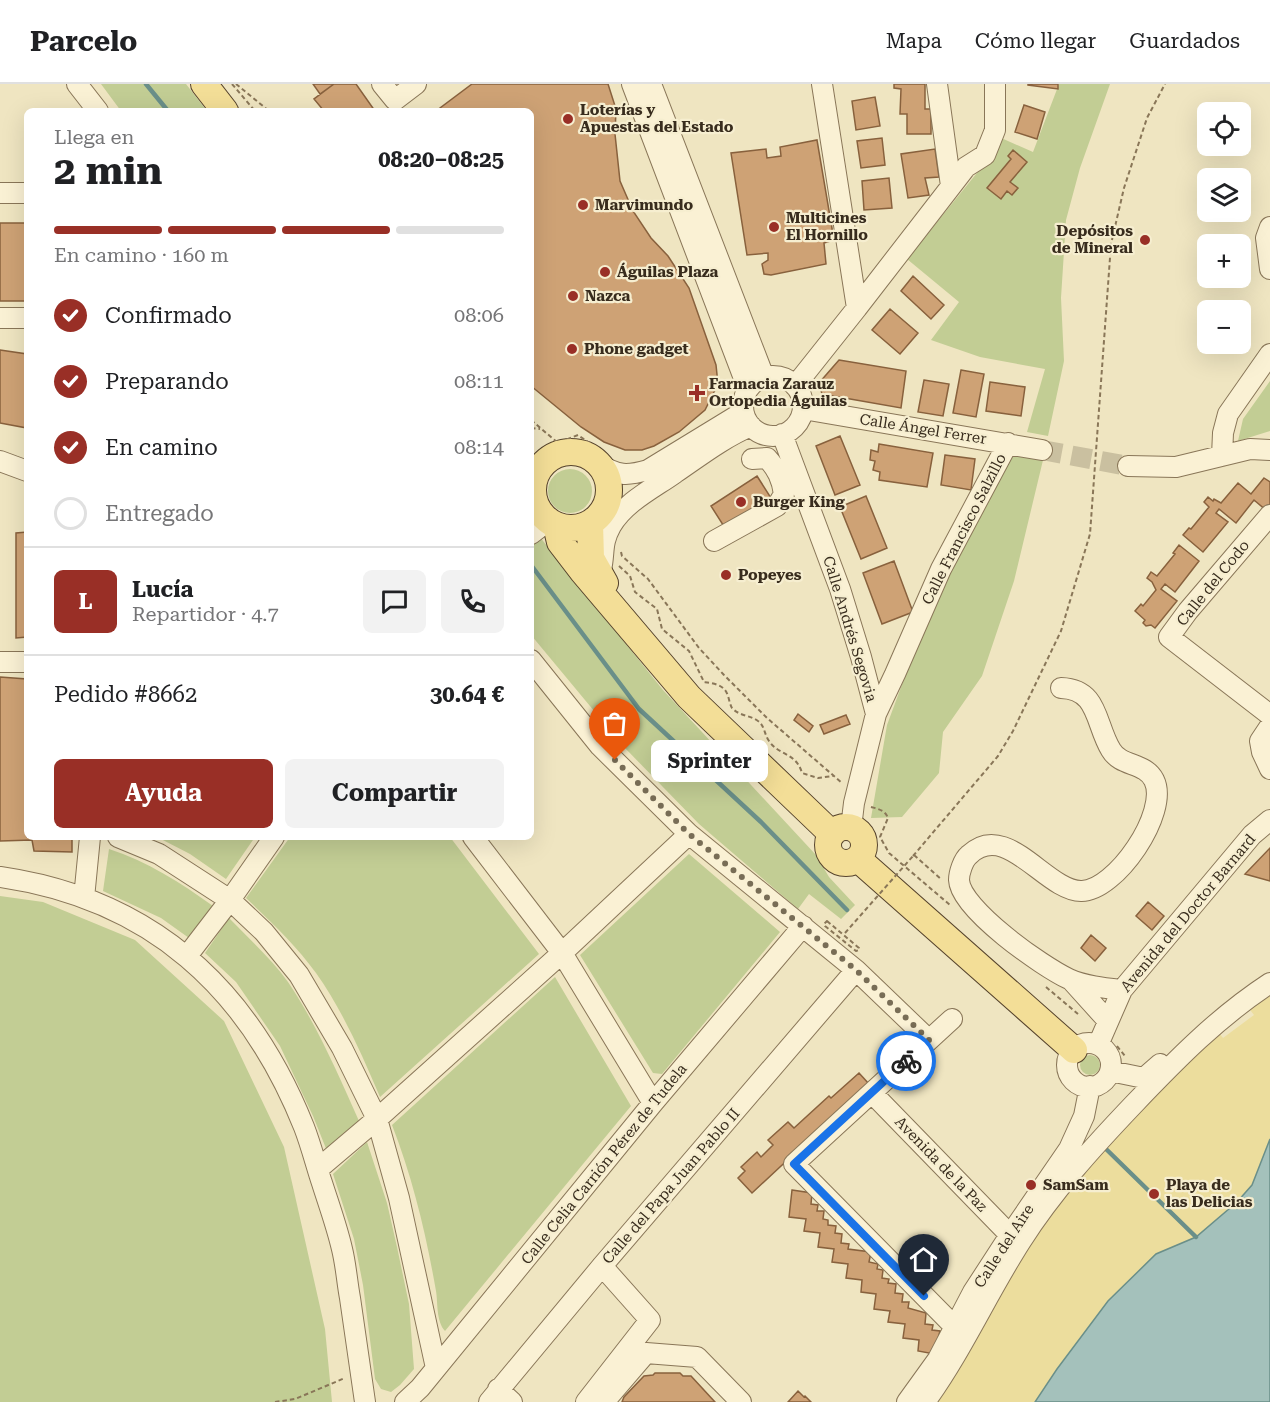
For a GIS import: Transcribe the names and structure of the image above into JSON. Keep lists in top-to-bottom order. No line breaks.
{"streets":{"street":["Calle Ángel Ferrer","Calle Francisco Salzillo","Calle del Codo","Calle Andrés Segovia","Avenida del Doctor Barnard","Calle Celia Carrión Pérez de Tudela","Avenida de la Paz","Calle del Papa Juan Pablo II","Calle del Aire"]},"crossings":[["Calle Ángel Ferrer","Calle Francisco Salzillo"],["Calle Ángel Ferrer","Calle Andrés Segovia"],["Calle Francisco Salzillo","Calle Andrés Segovia"],["Avenida del Doctor Barnard","Calle del Aire"],["Avenida de la Paz","Calle del Aire"]],"places":{"other":["Loterías y Apuestas del Estado","Marvimundo","Multicines El Hornillo","Depósitos de Mineral","Águilas Plaza","Nazca","Phone gadget","Burger King","Popeyes","Sprinter","SamSam","Playa de las Delicias"],"health":["Farmacia Zarauz Ortopedia Águilas"]},"page":{"header":"Parcelo","nav":["Mapa","Cómo llegar","Guardados"],"map_buttons":["+","−"],"heading":["2 min","Llega en","08:20–08:25"],"panel":["Lucía","Repartidor · 4.7","Pedido #8662","30.64 €"],"bar":"En camino · 160 m","list":[["Confirmado","08:06"],["Preparando","08:11"],["En camino","08:14"],"Entregado"],"round":"L","bubble":"Sprinter","buttons":["Ayuda","Compartir"]}}
